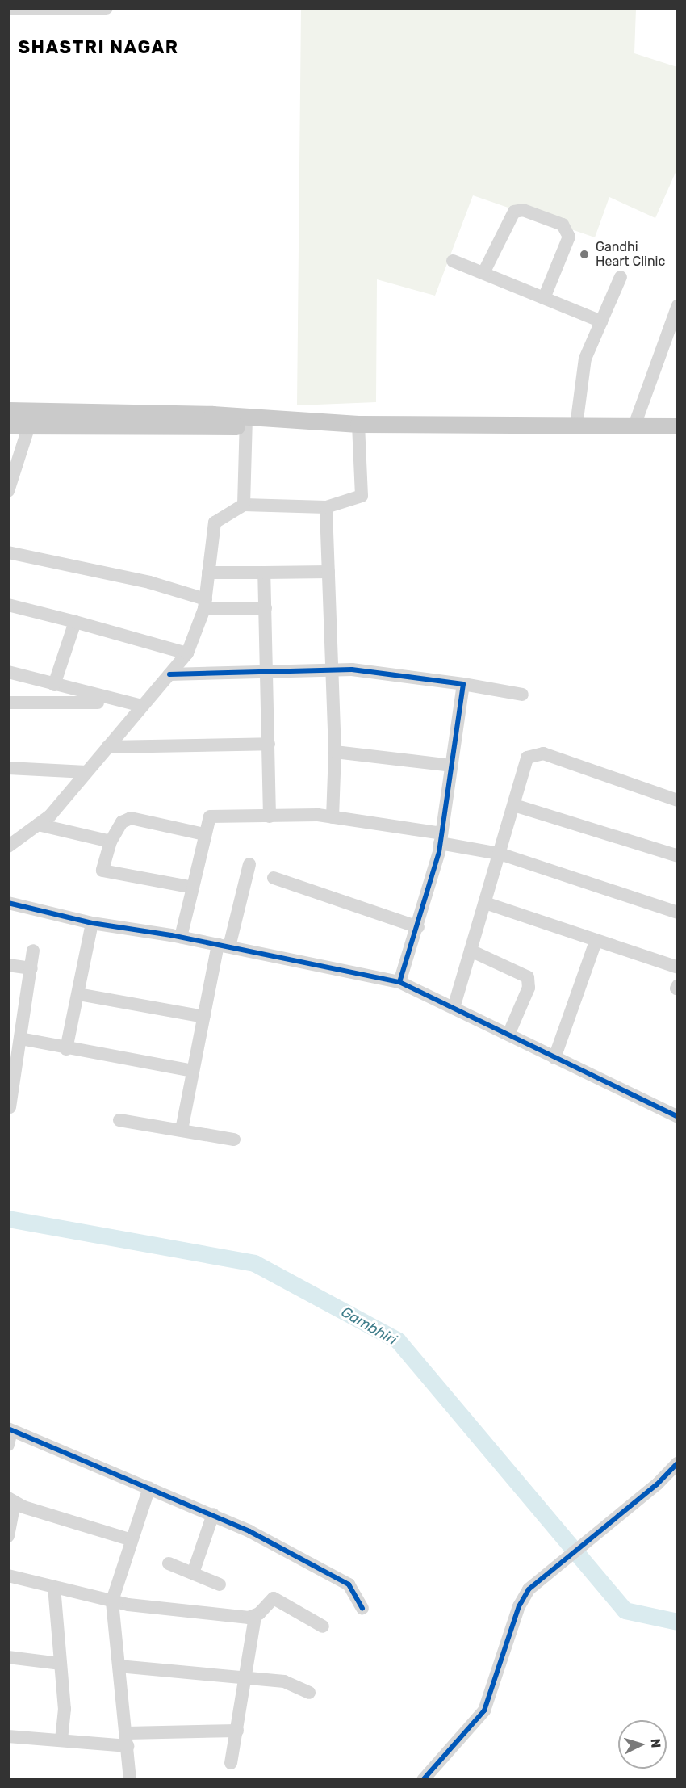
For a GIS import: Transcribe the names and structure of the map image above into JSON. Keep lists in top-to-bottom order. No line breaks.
{"districts":["SHASTRI NAGAR"],"water":["Gambhiri"],"places":["Gandhi Heart Clinic"],"north":"right"}
